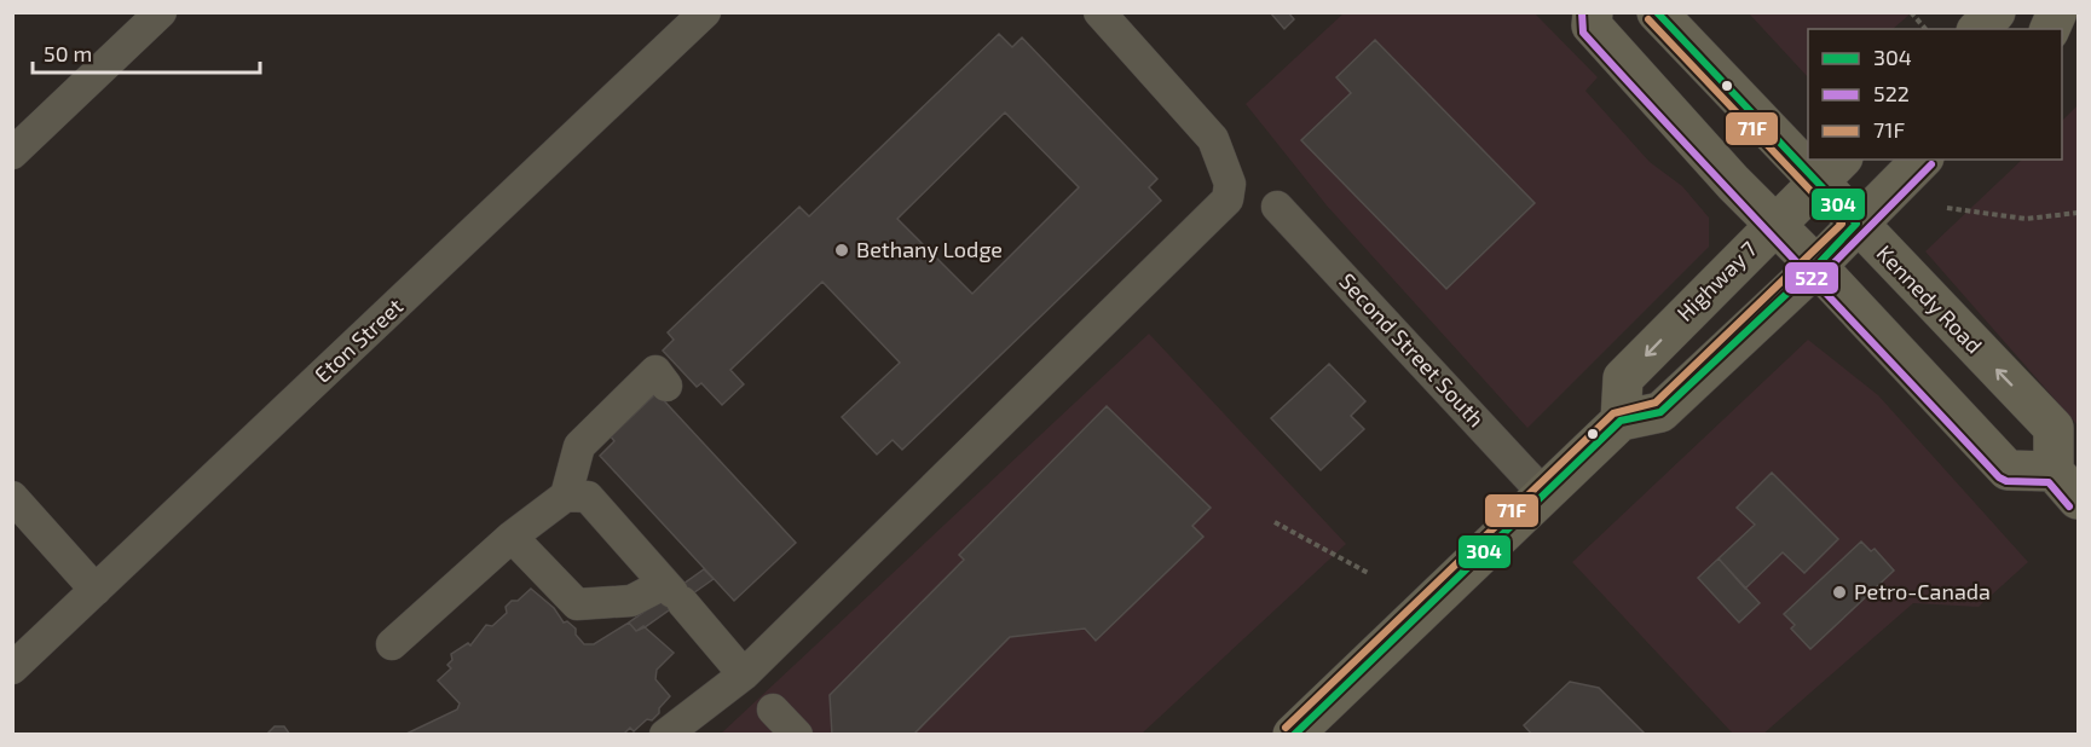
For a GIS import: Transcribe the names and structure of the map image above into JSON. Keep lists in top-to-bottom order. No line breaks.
{"streets":{"main road":["Highway 7","Kennedy Road"],"street":["Eton Street","Second Street South"]},"crossings":[["Highway 7","Kennedy Road"]],"places":["Bethany Lodge","Petro-Canada"],"lines":["transit line 304","transit line 522","transit line 71F"],"legend":["304","522","71F"],"scale_bar":"50 m"}
